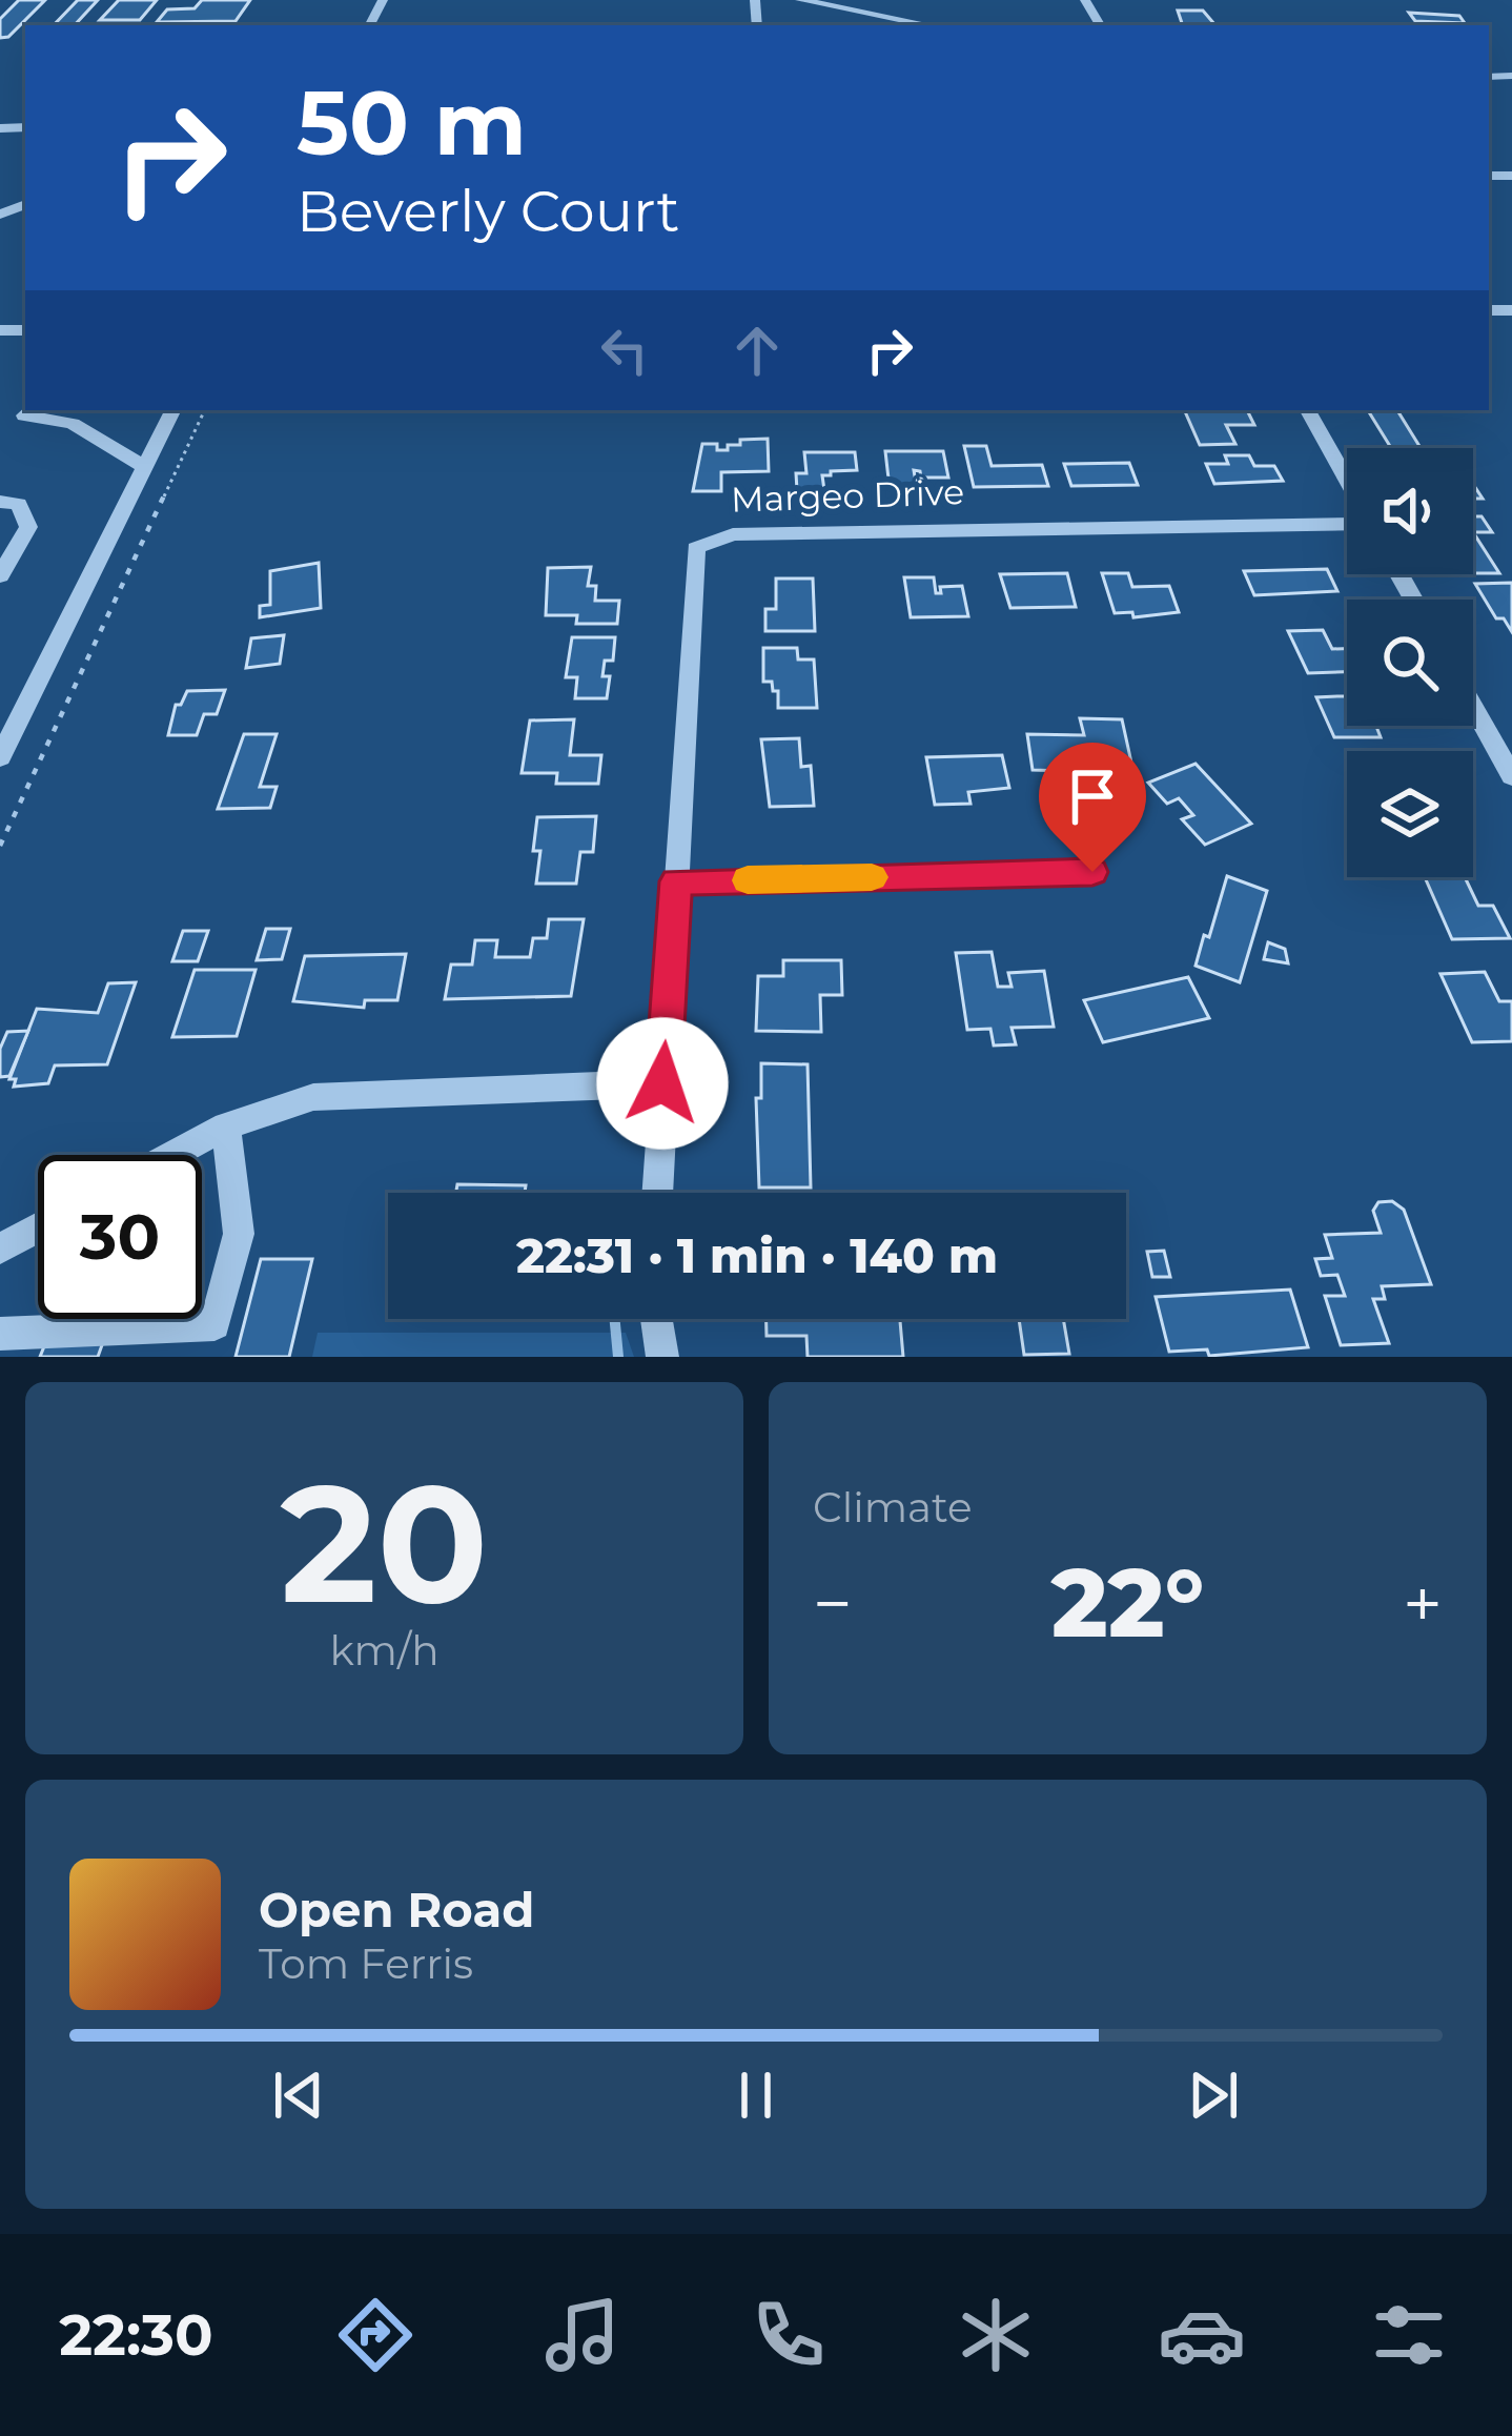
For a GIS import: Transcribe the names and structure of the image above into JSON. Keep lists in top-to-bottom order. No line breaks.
{"streets":{"street":["Margeo Drive"]},"page":{"turn":["50 m","Beverly Court"],"limit":"30","trip":"22:31 · 1 min · 140 m","tile":[["20","km/h"],"Climate"],"heat":["−","22°","+"],"song":["Open Road","Tom Ferris"],"tabs":"22:30"}}
